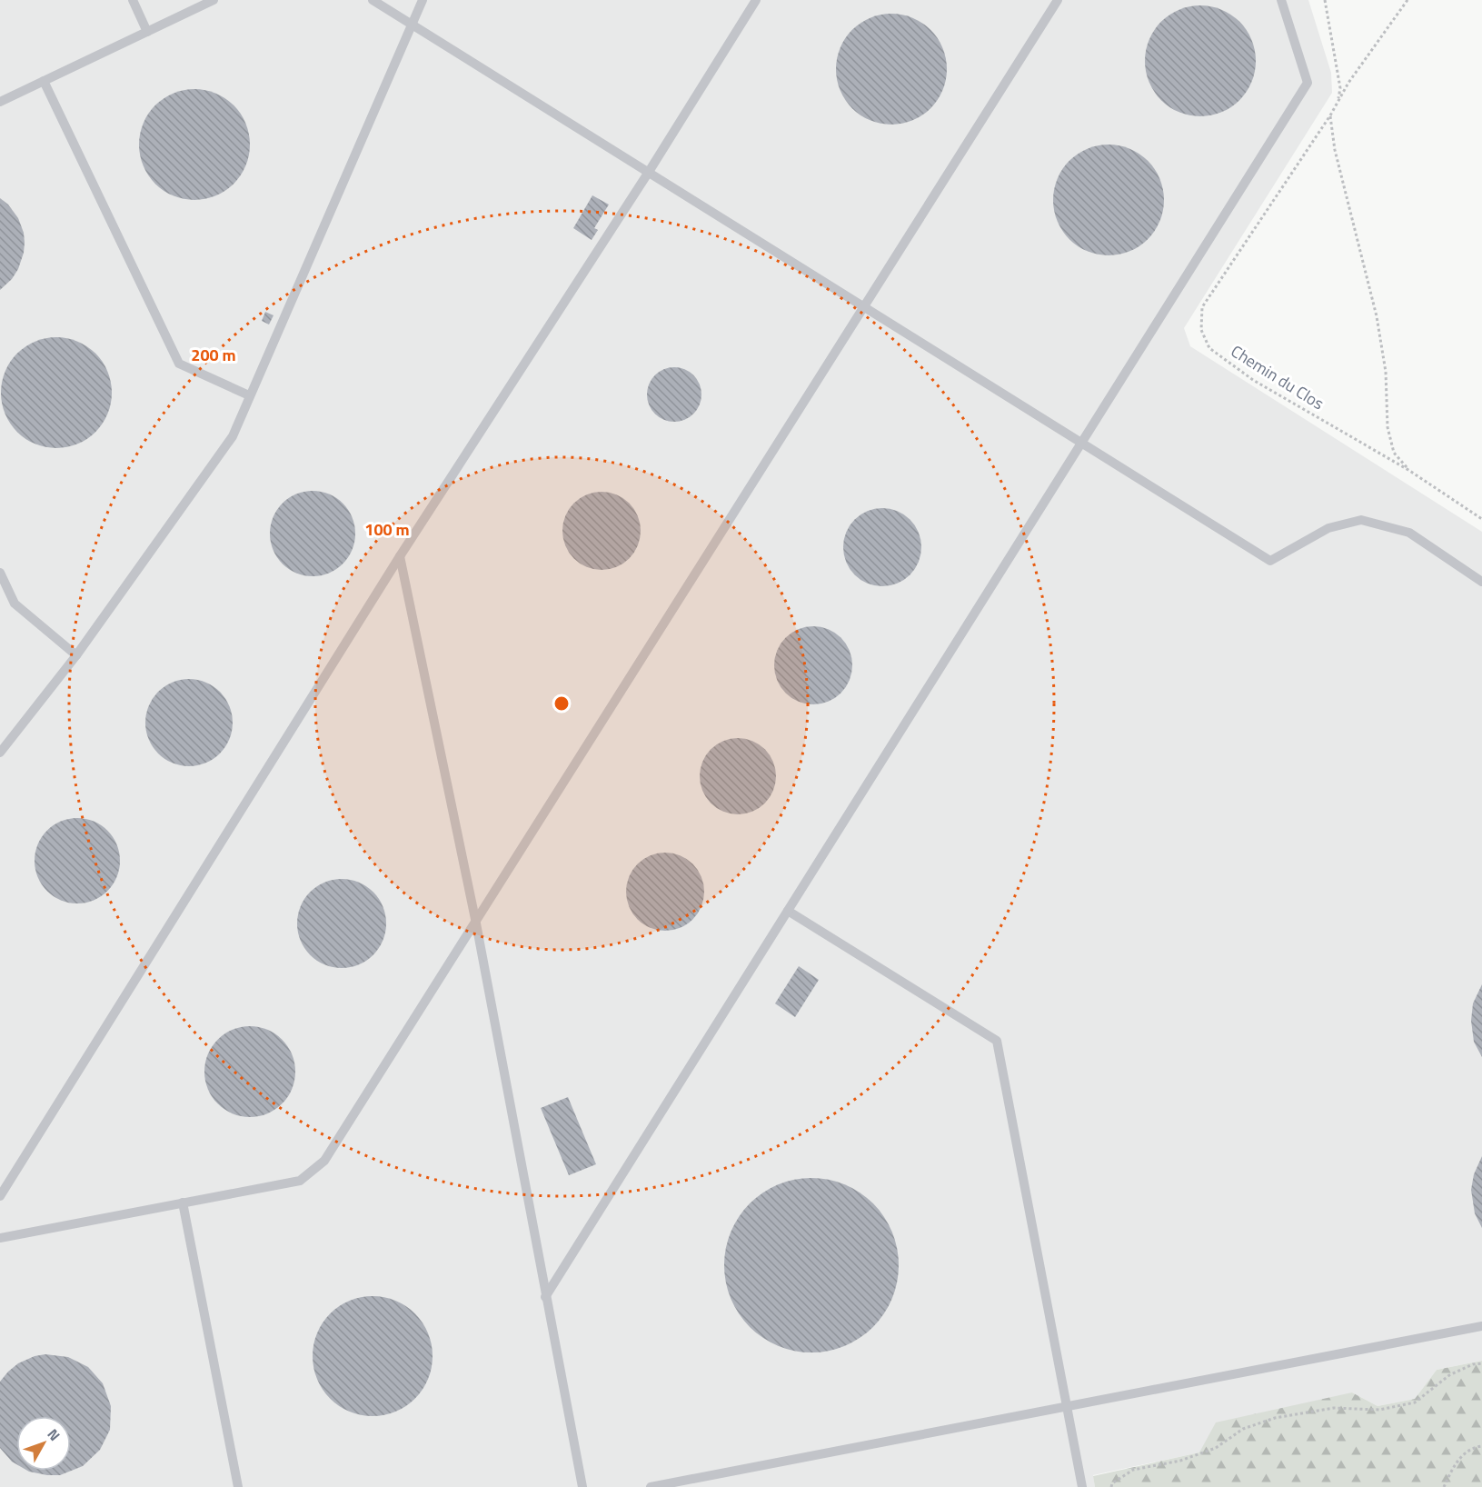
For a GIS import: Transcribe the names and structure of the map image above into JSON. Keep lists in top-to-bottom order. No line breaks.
{"streets":{"path":["Chemin du Clos"]},"north":"top right","rings":["200 m","100 m"]}
